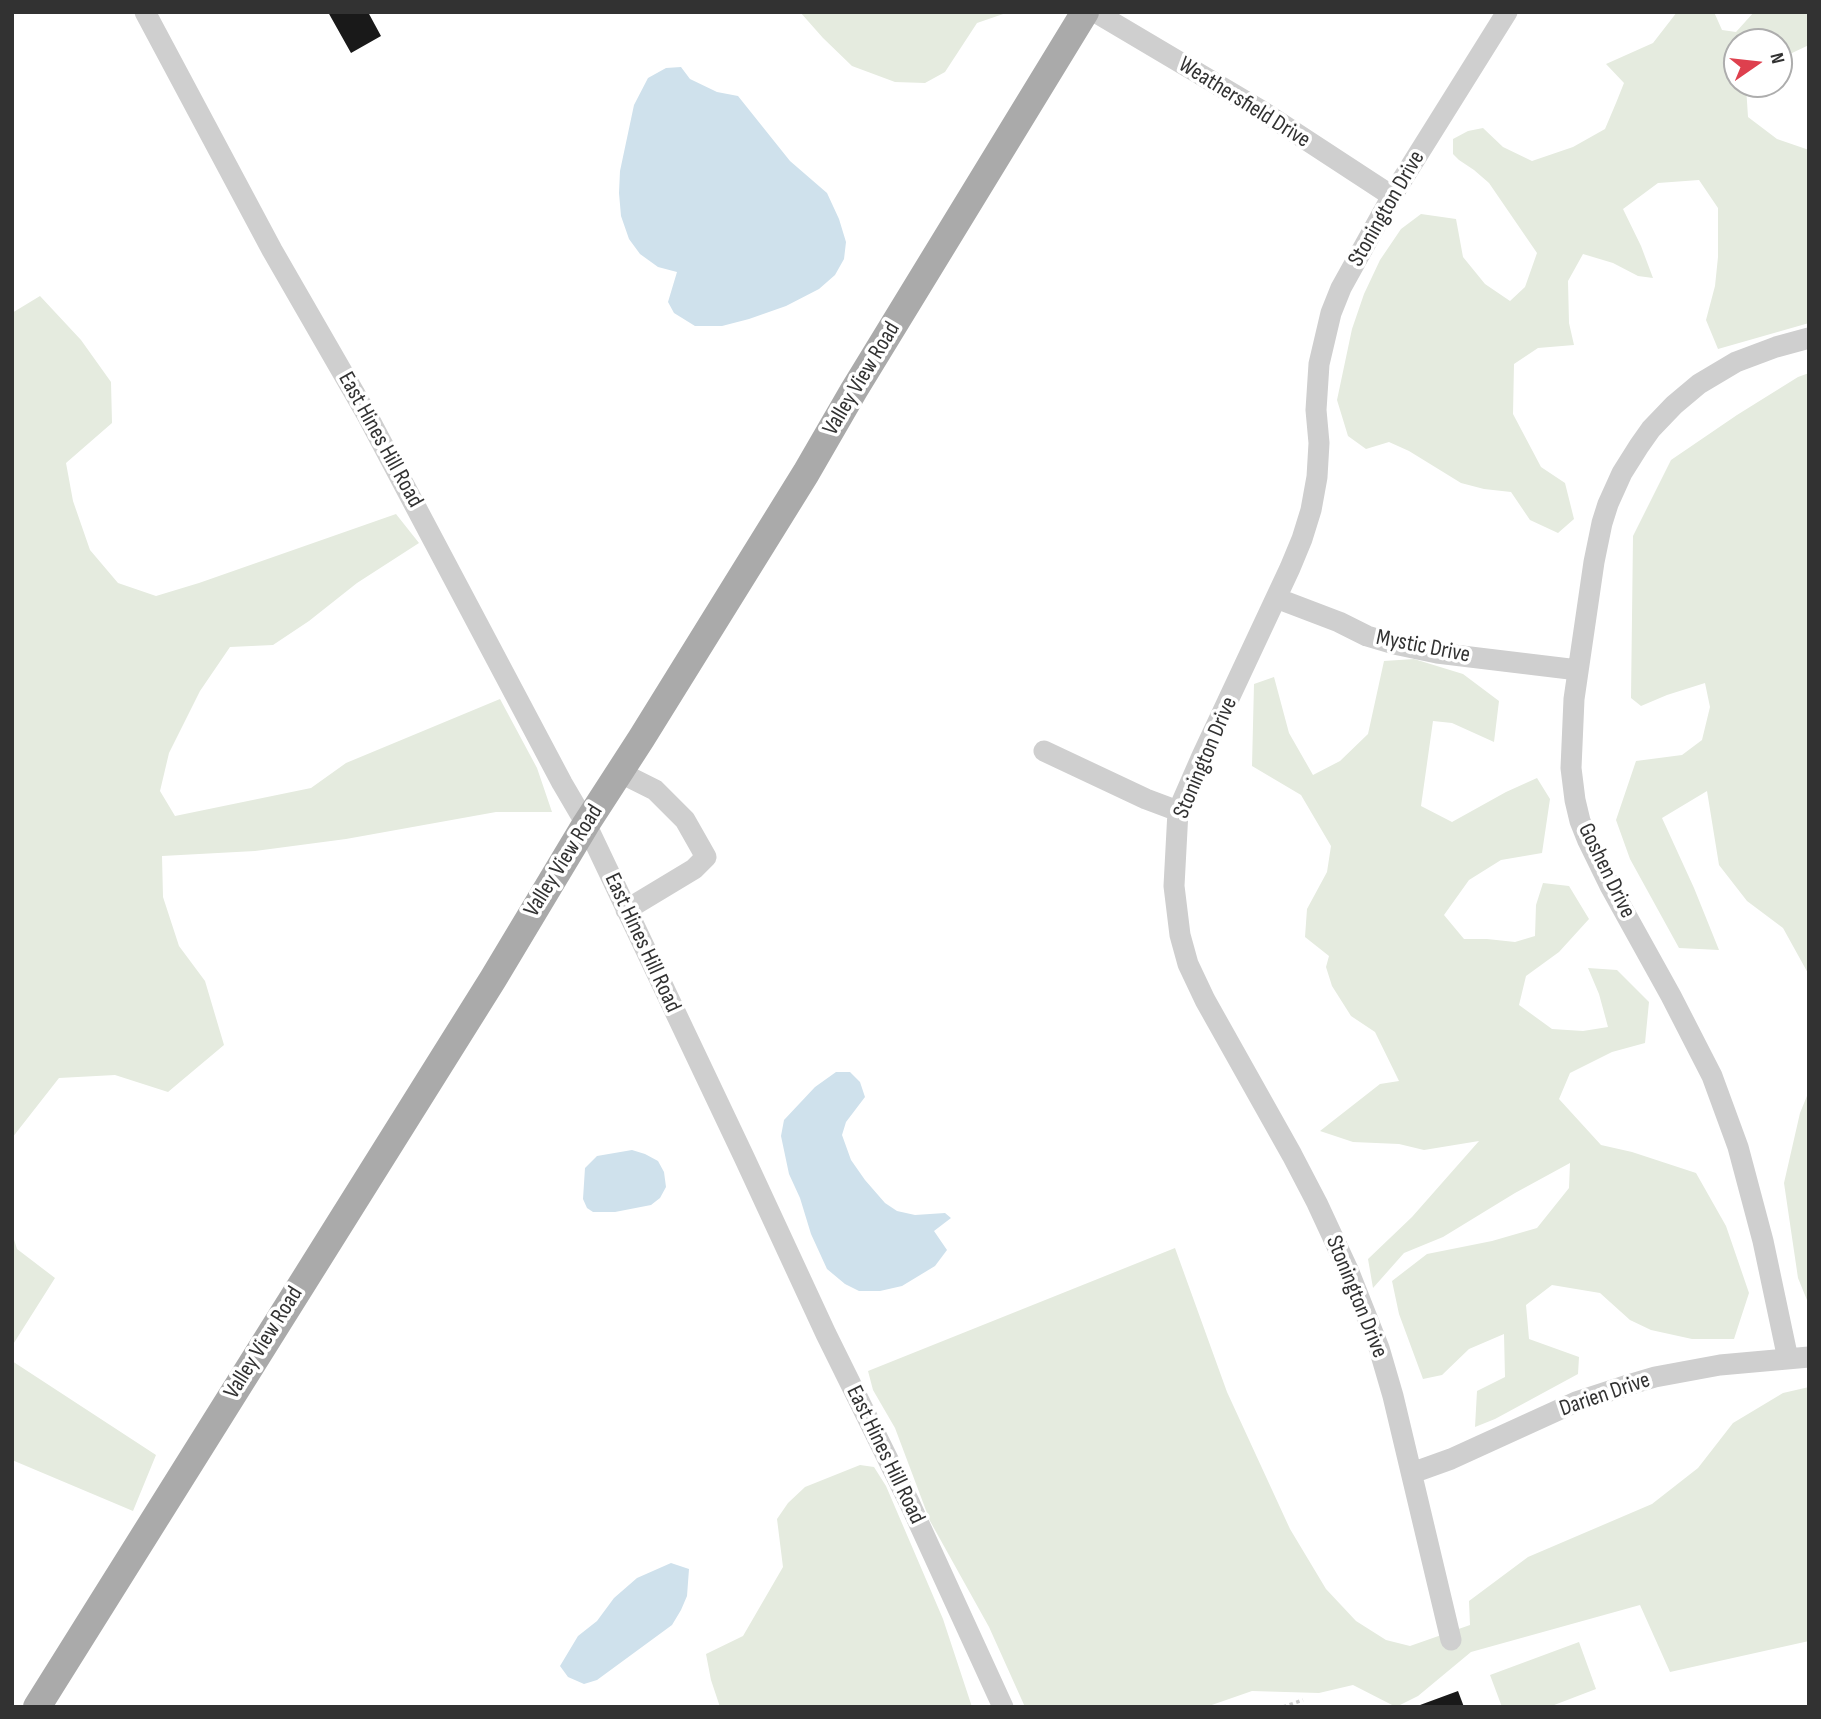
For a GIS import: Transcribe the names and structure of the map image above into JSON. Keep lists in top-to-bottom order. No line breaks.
{"streets":{"main road":["Valley View Road"],"street":["Weathersfield Drive","Stonington Drive","East Hines Hill Road","Mystic Drive","Goshen Drive","Darien Drive"]},"crossings":[["Weathersfield Drive","Stonington Drive"],["Stonington Drive","Mystic Drive"],["Stonington Drive","Darien Drive"],["Valley View Road","East Hines Hill Road"],["Mystic Drive","Goshen Drive"],["Goshen Drive","Darien Drive"]],"north":"right"}
